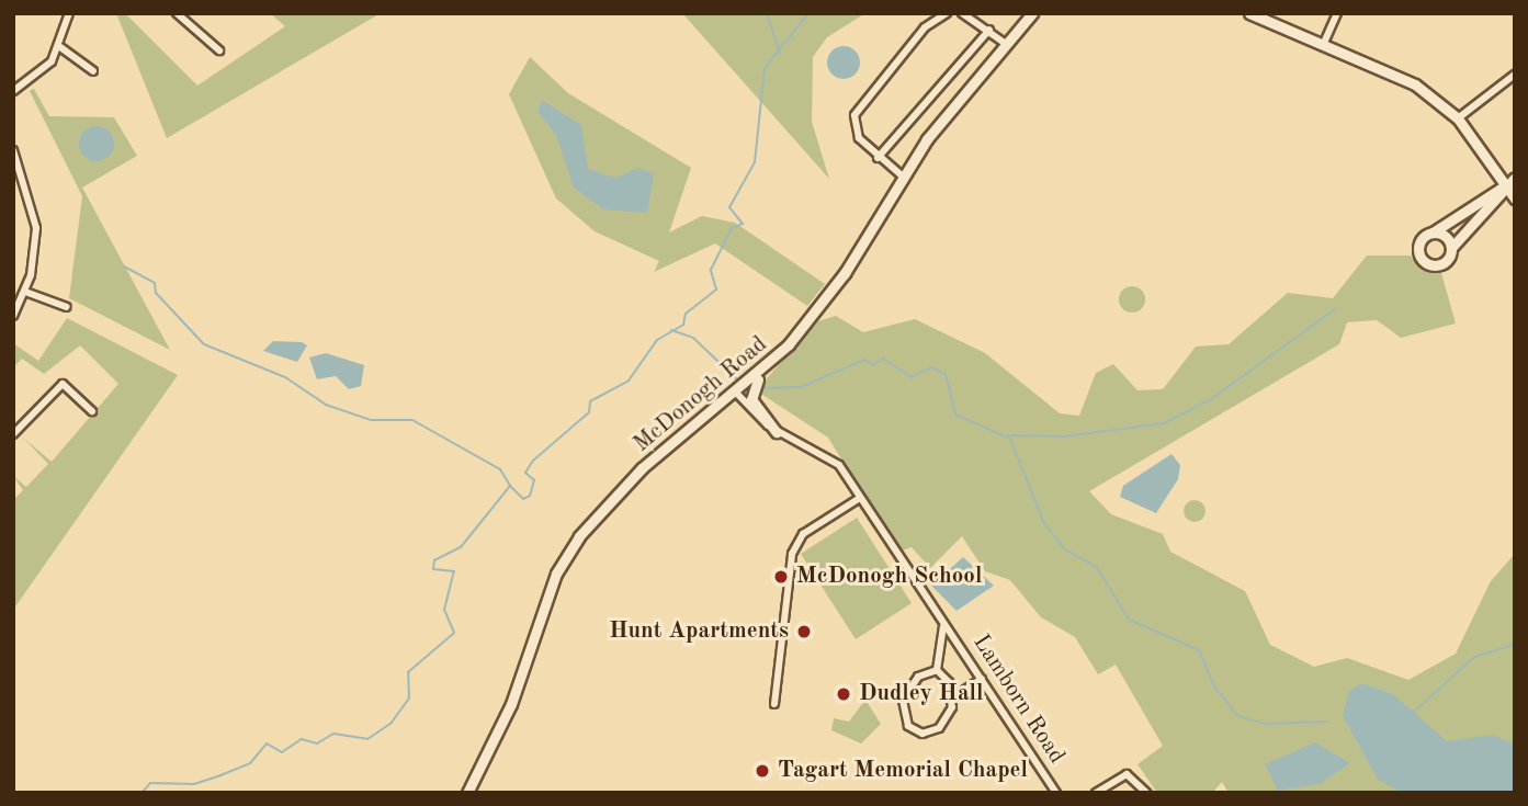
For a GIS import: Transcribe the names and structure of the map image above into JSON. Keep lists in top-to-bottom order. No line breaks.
{"streets":{"main road":["McDonogh Road"],"street":["Lamborn Road"]},"crossings":[["McDonogh Road","Lamborn Road"]],"places":["McDonogh School","Hunt Apartments","Dudley Hall","Tagart Memorial Chapel"]}
